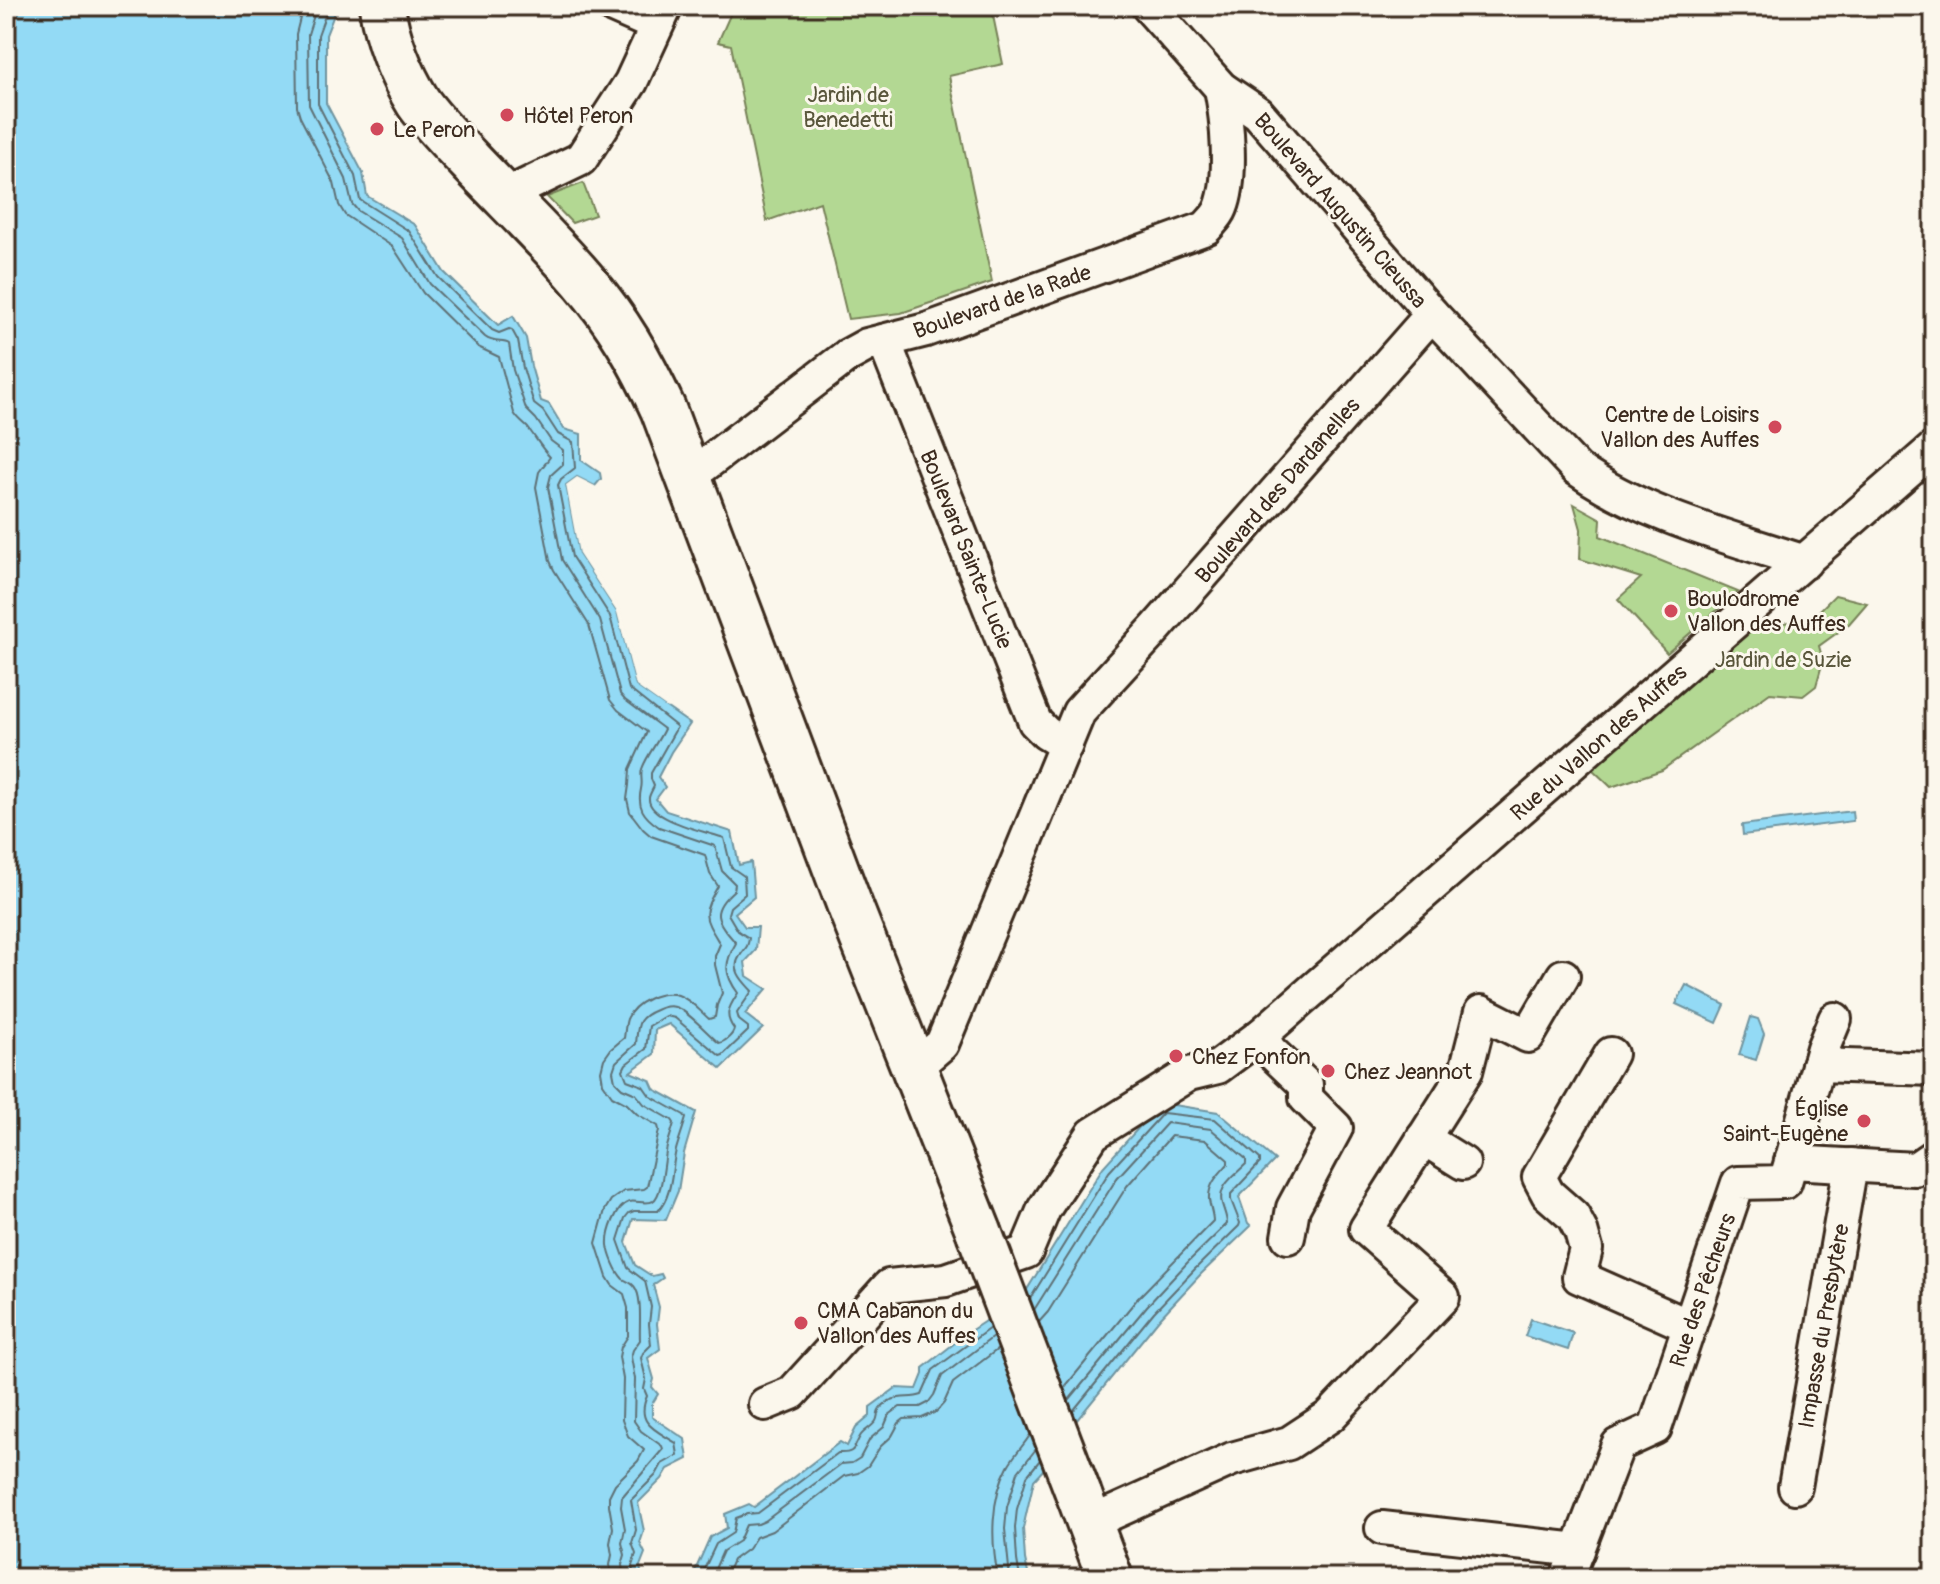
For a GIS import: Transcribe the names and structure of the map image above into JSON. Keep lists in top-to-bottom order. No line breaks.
{"streets":{"street":["Boulevard Augustin Cieussa","Boulevard de la Rade","Boulevard des Dardanelles","Boulevard Sainte-Lucie","Rue du Vallon des Auffes","Rue des Pêcheurs","Impasse du Presbytère"]},"crossings":[["Boulevard Augustin Cieussa","Boulevard de la Rade"],["Boulevard Augustin Cieussa","Boulevard des Dardanelles"],["Boulevard de la Rade","Boulevard Sainte-Lucie"],["Boulevard des Dardanelles","Boulevard Sainte-Lucie"]],"parks":["Jardin de Benedetti","Jardin de Suzie"],"places":["Hôtel Peron","Le Peron","Centre de Loisirs Vallon des Auffes","Boulodrome Vallon des Auffes","Chez Fonfon","Chez Jeannot","Église Saint-Eugène","CMA Cabanon du Vallon des Auffes"]}
